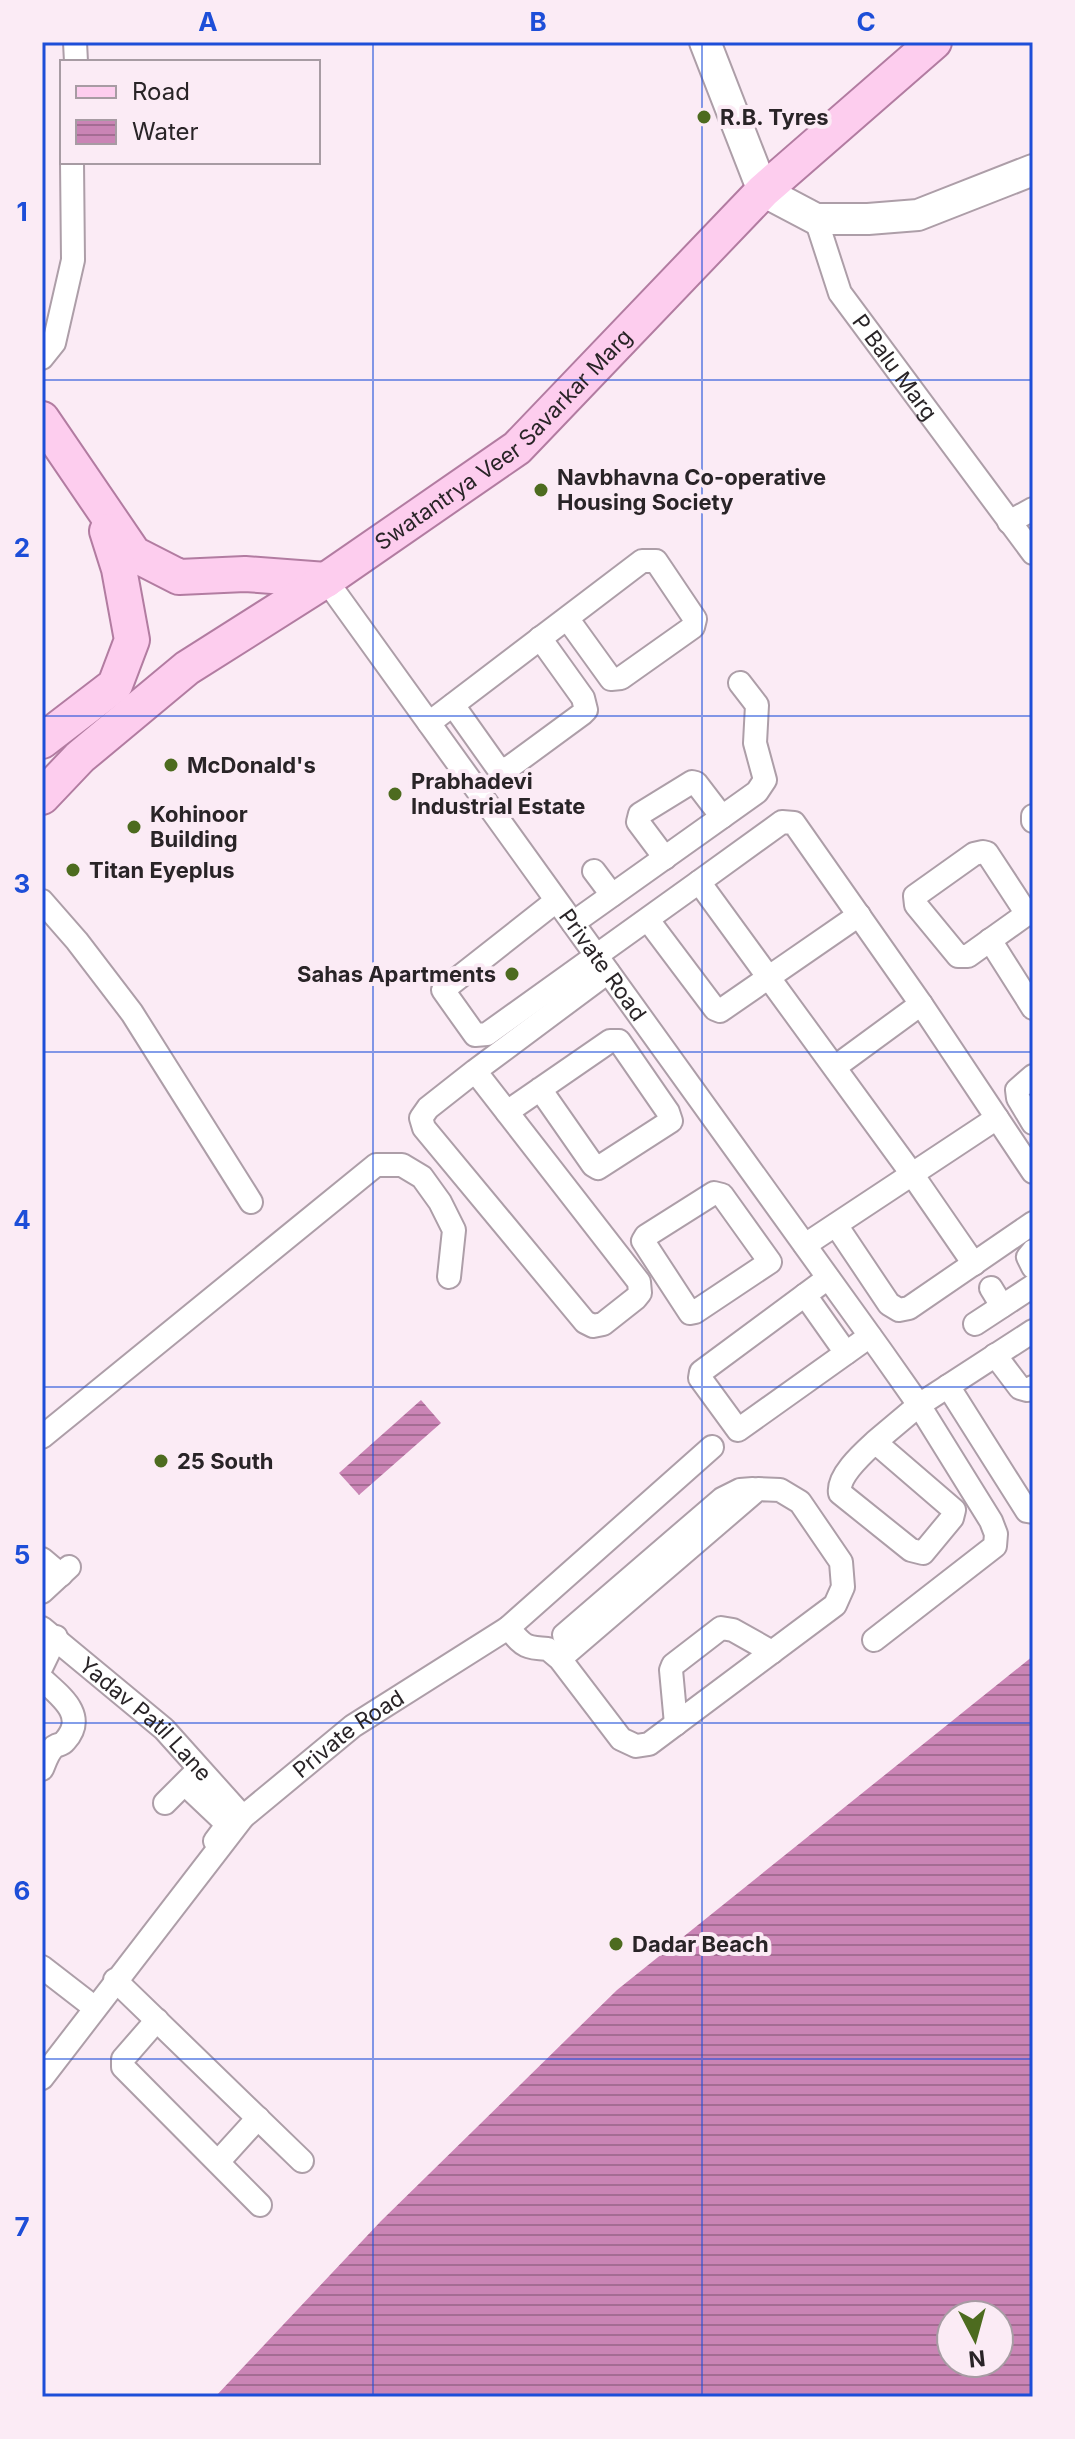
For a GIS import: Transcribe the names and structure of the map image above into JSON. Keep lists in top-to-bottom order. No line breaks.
{"streets":{"main road":["Swatantrya Veer Savarkar Marg"],"street":["P Balu Marg","Private Road","Yadav Patil Lane"]},"crossings":[["Swatantrya Veer Savarkar Marg","Private Road"],["Private Road","Yadav Patil Lane"]],"places":["R.B. Tyres","Navbhavna Co-operative Housing Society","McDonald's","Prabhadevi Industrial Estate","Kohinoor Building","Titan Eyeplus","Sahas Apartments","25 South","Dadar Beach"],"legend":["Road","Water"],"north":"bottom","grid":{"columns":["A","B","C"],"rows":["1","2","3","4","5","6","7"]}}
